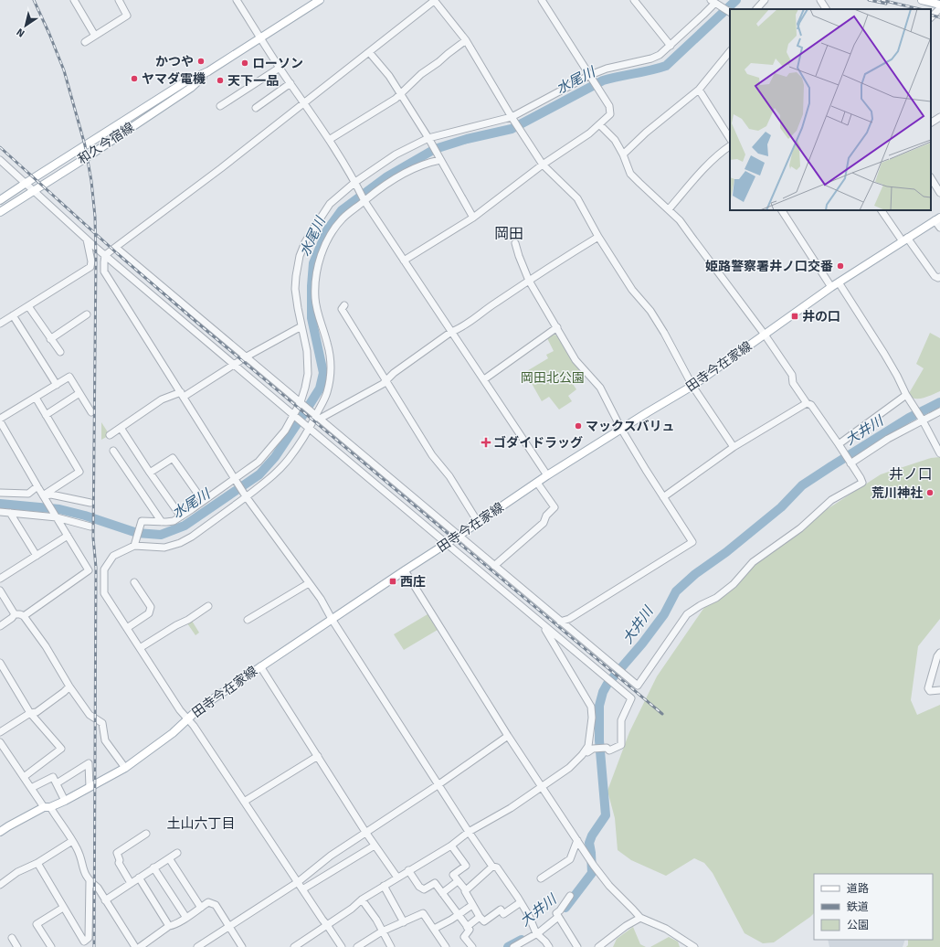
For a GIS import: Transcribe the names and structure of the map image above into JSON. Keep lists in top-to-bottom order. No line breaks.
{"streets":{"main road":["和久今宿線","田寺今在家線"]},"districts":["岡田","井ノ口","土山六丁目"],"water":["水尾川","大井川"],"parks":["岡田北公園"],"places":{"other":["かつや","ローソン","ヤマダ電機","天下一品","姫路警察署井ノ口交番","マックスバリュ","荒川神社"],"transit":["井の口","西庄"],"health":["ゴダイドラッグ"]},"legend":["道路","鉄道","公園"],"north":"bottom left"}
